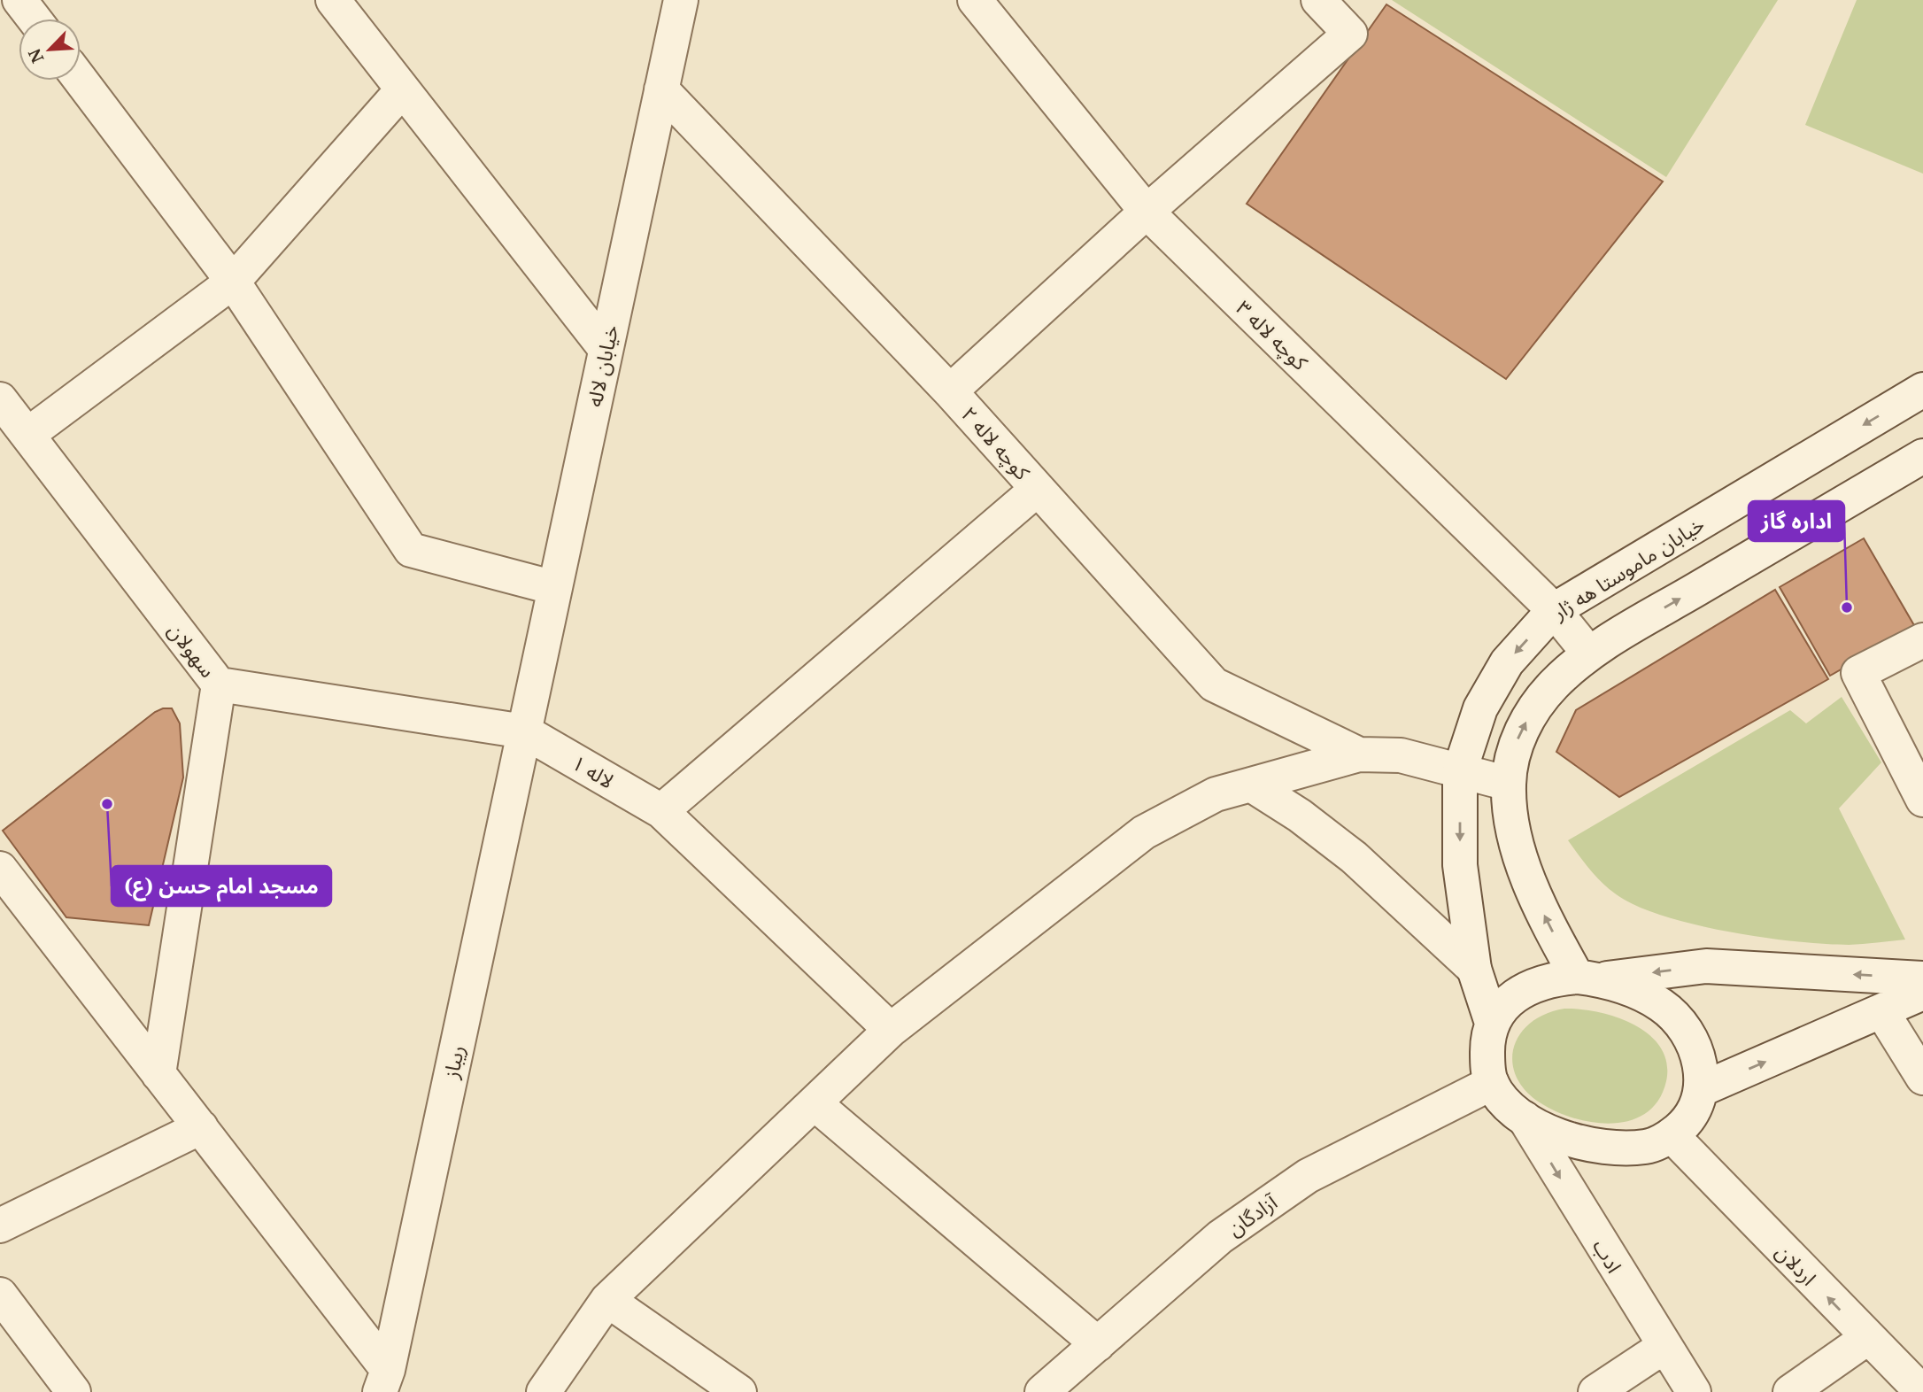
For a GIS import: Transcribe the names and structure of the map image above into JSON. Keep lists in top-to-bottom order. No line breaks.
{"streets":{"street":["کوچه لاله ۳","خیابان لاله","کوچه لاله ۲","خیابان ماموستا هه ژار","سهولان","لاله ۱","ریباز","آزادگان","ادب","اردلان"]},"crossings":[["کوچه لاله ۳","خیابان ماموستا هه ژار"],["خیابان لاله","کوچه لاله ۲"],["خیابان لاله","سهولان"],["خیابان لاله","لاله ۱"],["خیابان لاله","ریباز"],["خیابان ماموستا هه ژار","آزادگان"],["خیابان ماموستا هه ژار","ادب"],["خیابان ماموستا هه ژار","اردلان"],["سهولان","لاله ۱"],["سهولان","ریباز"],["لاله ۱","ریباز"],["آزادگان","ادب"],["آزادگان","اردلان"],["ادب","اردلان"]],"one_way":["ادب","اردلان"],"places":["اداره گاز","مسجد امام حسن (ع)"],"north":"bottom left"}
